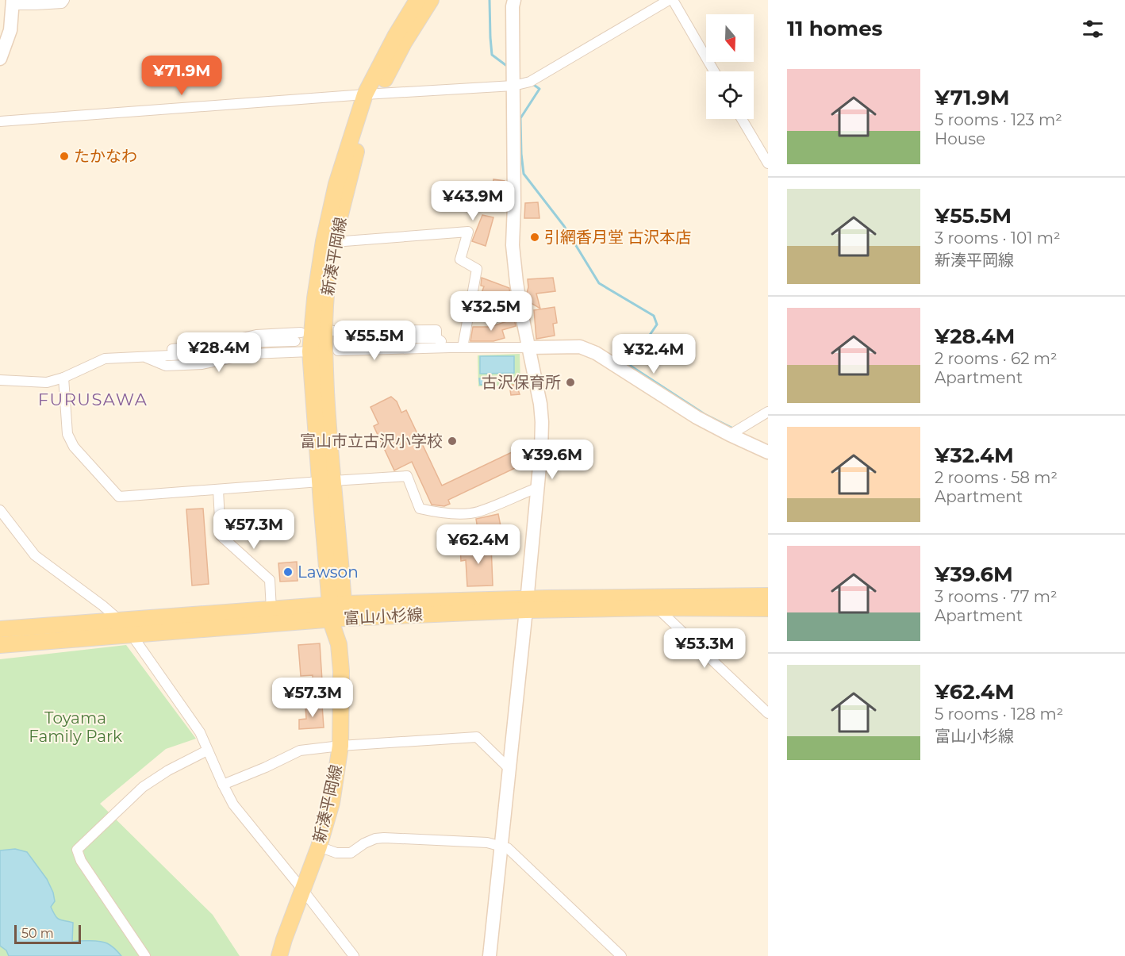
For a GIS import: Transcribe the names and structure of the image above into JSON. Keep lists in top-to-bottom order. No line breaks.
{"streets":{"main road":["新湊平岡線","富山小杉線"]},"crossings":[["新湊平岡線","富山小杉線"]],"districts":["FURUSAWA"],"parks":["Toyama Family Park"],"places":["たかなわ","引網香月堂 古沢本店","古沢保育所","富山市立古沢小学校","Lawson"],"scale_bar":"50 m","north":"bottom","page":{"heading":"11 homes","price":["¥71.9M","¥43.9M","¥32.5M","¥55.5M","¥28.4M","¥32.4M","¥39.6M","¥57.3M","¥62.4M","¥53.3M","¥57.3M"],"list":[{"name":"¥71.9M","note":"5 rooms · 123 m² · House"},{"name":"¥55.5M","note":"3 rooms · 101 m² · 新湊平岡線"},{"name":"¥28.4M","note":"2 rooms · 62 m² · Apartment"},{"name":"¥32.4M","note":"2 rooms · 58 m² · Apartment"},{"name":"¥39.6M","note":"3 rooms · 77 m² · Apartment"},{"name":"¥62.4M","note":"5 rooms · 128 m² · 富山小杉線"}],"scale":"50 m"}}
